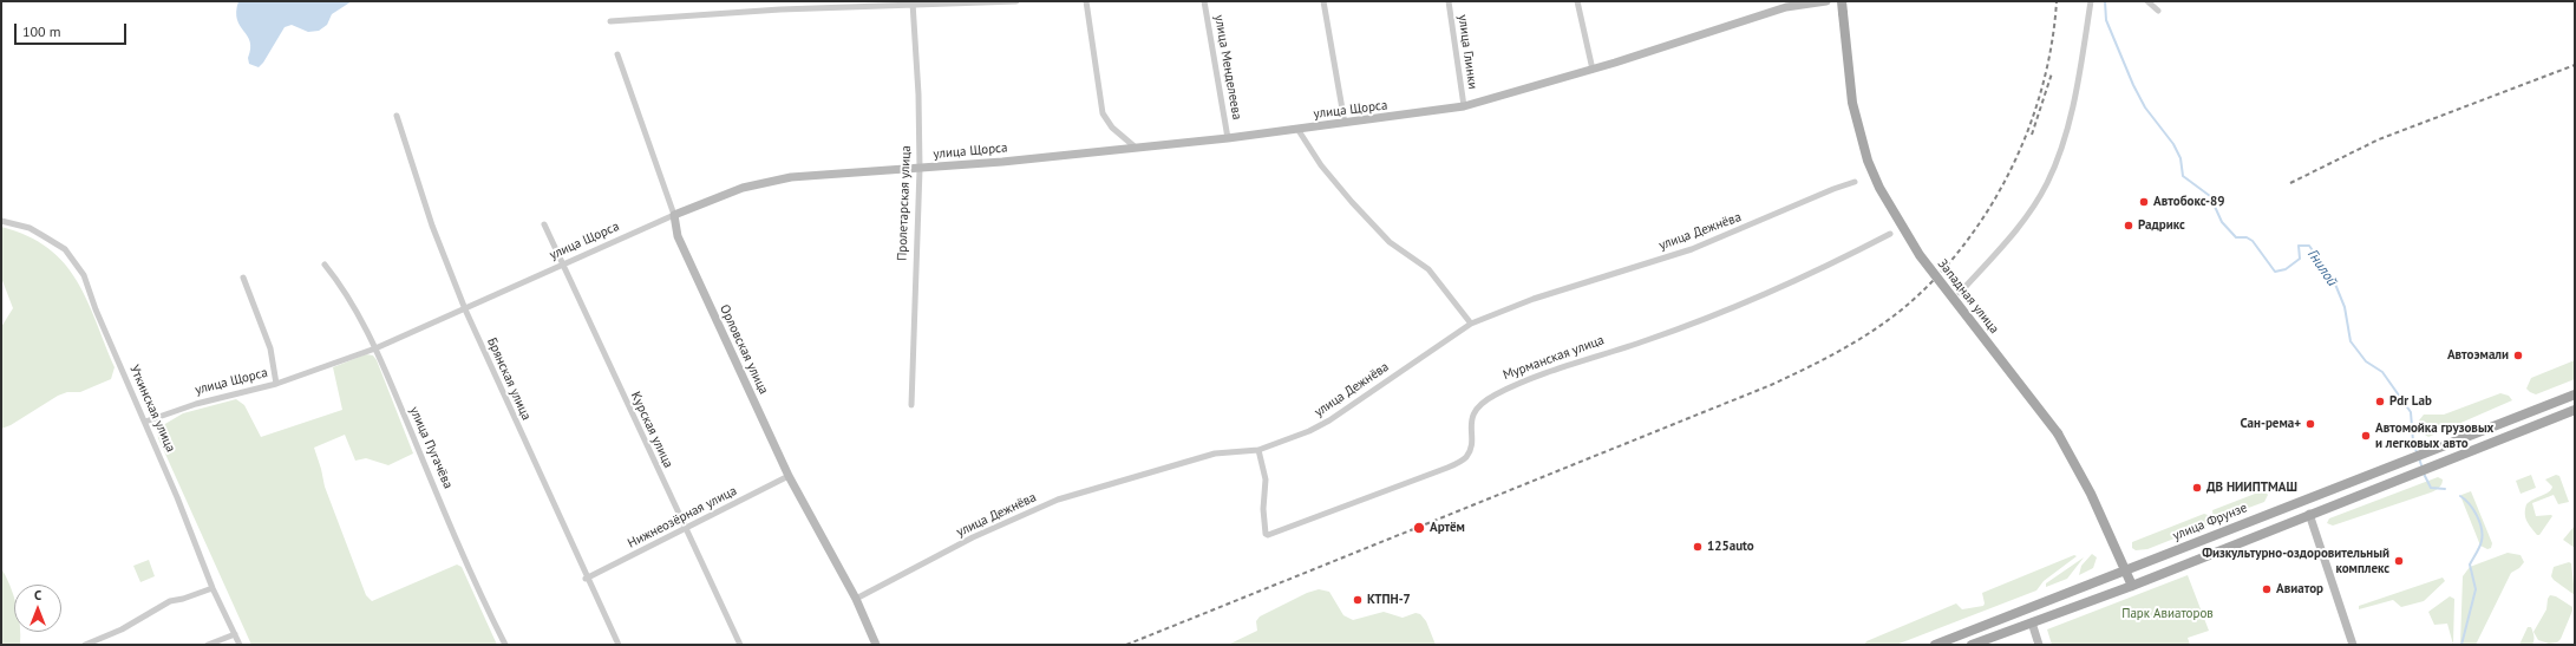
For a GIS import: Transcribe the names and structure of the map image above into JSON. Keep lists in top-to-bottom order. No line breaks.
{"streets":{"main road":["улица Щорса","Западная улица","Орловская улица","улица Фрунзе"],"street":["улица Глинки","улица Менделеева","Пролетарская улица","улица Дежнёва","Мурманская улица","Брянская улица","Уткинская улица","Курская улица","улица Пугачёва","Нижнеозёрная улица"]},"crossings":[["улица Глинки","улица Щорса"],["улица Менделеева","улица Щорса"],["улица Щорса","Пролетарская улица"],["улица Щорса","Орловская улица"],["улица Щорса","Брянская улица"],["улица Щорса","Уткинская улица"],["улица Щорса","Курская улица"],["улица Щорса","улица Пугачёва"],["улица Дежнёва","Орловская улица"],["улица Дежнёва","Мурманская улица"],["Западная улица","улица Фрунзе"],["Орловская улица","Нижнеозёрная улица"],["Брянская улица","Нижнеозёрная улица"],["Курская улица","Нижнеозёрная улица"]],"water":["Гнилой"],"parks":["Парк Авиаторов"],"places":["Автобокс-89","Радрикс","Автоэмали","Pdr Lab","Сан-рема+","Автомойка грузовых и легковых авто","ДВ НИИПТМАШ","Артём","125auto","Физкультурно-оздоровительный комплекс","Авиатор","КТПН-7"],"scale_bar":"100 m","north":"top"}
